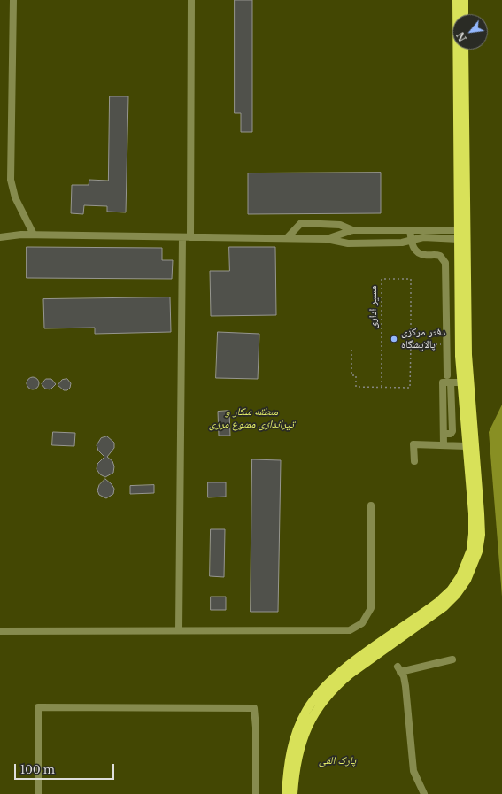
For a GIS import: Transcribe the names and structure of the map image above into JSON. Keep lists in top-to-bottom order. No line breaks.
{"streets":{"path":["مسیر اداری"]},"parks":["منطقه شکار و تیراندازی ممنوع مرزی","پارک الفی"],"places":["دفتر مرکزی پالایشگاه"],"scale_bar":"100 m","north":"bottom left"}
